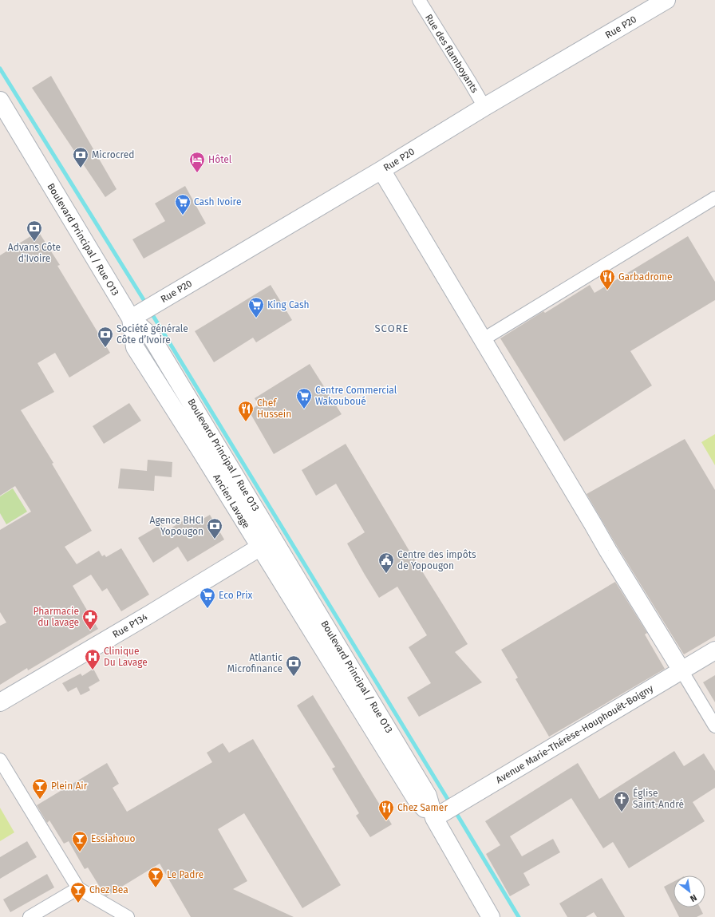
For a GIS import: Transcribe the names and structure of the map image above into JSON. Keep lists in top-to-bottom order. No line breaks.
{"streets":{"street":["Rue P20","Rue des flamboyants","Boulevard Principal / Rue O13","Ancien Lavage","Rue P134","Avenue Marie-Thérèse-Houphouët-Boigny"]},"crossings":[["Rue P20","Rue des flamboyants"],["Rue P20","Boulevard Principal / Rue O13"],["Rue P20","Ancien Lavage"],["Boulevard Principal / Rue O13","Ancien Lavage"],["Boulevard Principal / Rue O13","Avenue Marie-Thérèse-Houphouët-Boigny"],["Ancien Lavage","Rue P134"]],"districts":["SCORE"],"places":{"bank":["Microcred","Advans Côte d'Ivoire","Société générale Côte d’Ivoire","Agence BHCI Yopougon","Atlantic Microfinance"],"hotel":["Hôtel"],"supermarket":["Cash Ivoire","King Cash","Centre Commercial Wakouboué","Eco Prix"],"restaurant":["Garbadrome","Chef Hussein","Chez Samer"],"public building":["Centre des impôts de Yopougon"],"pharmacy":["Pharmacie du lavage"],"hospital":["Clinique Du Lavage"],"bar":["Plein Air","Essiahouo","Le Padre","Chez Bea"],"church":["Église Saint-André"]},"north":"bottom right"}
